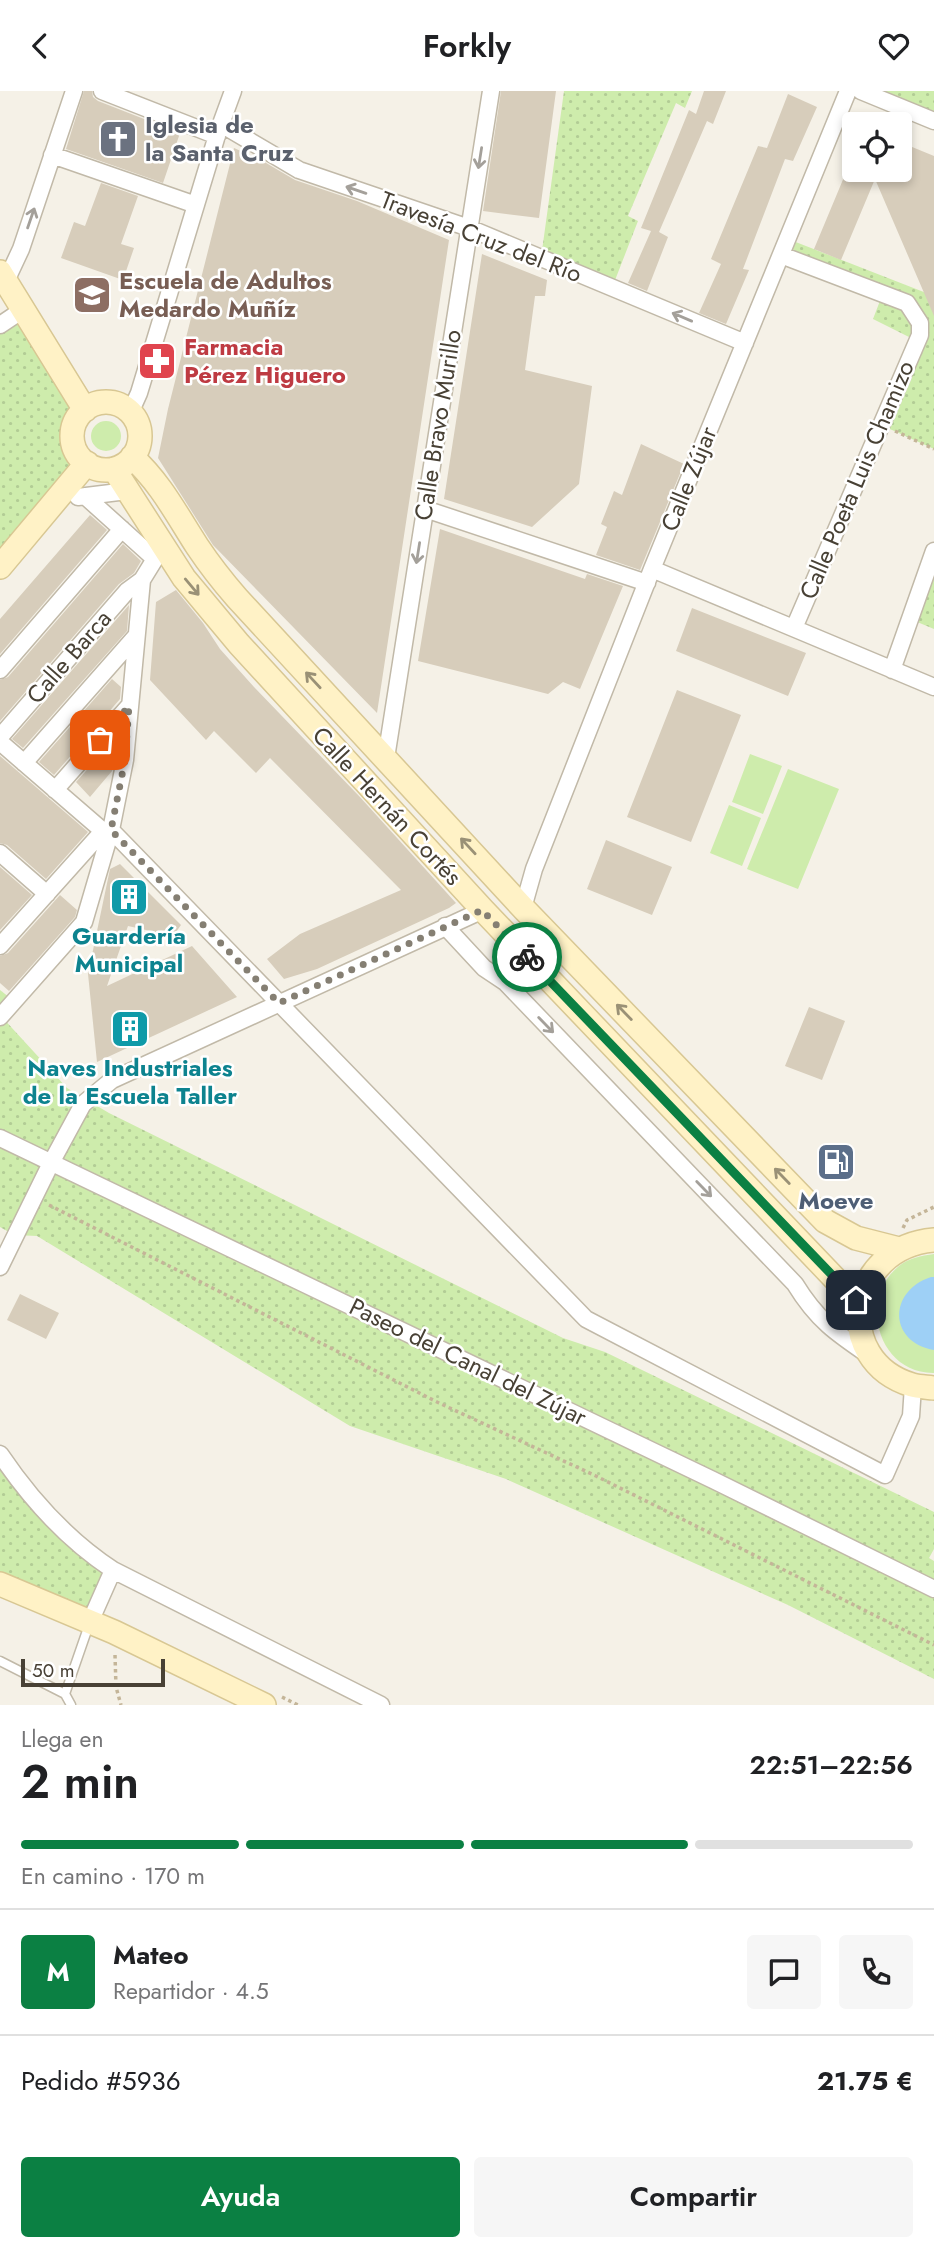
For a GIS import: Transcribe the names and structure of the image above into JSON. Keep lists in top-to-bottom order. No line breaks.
{"streets":{"street":["Travesía Cruz del Río","Calle Bravo Murillo","Calle Zújar","Calle Poeta Luis Chamizo","Calle Barca","Calle Hernán Cortés","Paseo del Canal del Zújar"]},"crossings":[["Travesía Cruz del Río","Calle Bravo Murillo"],["Travesía Cruz del Río","Calle Zújar"],["Calle Bravo Murillo","Calle Hernán Cortés"],["Calle Zújar","Calle Poeta Luis Chamizo"],["Calle Zújar","Calle Hernán Cortés"],["Calle Barca","Calle Hernán Cortés"]],"one_way":["Travesía Cruz del Río","Calle Bravo Murillo"],"places":{"church":["Iglesia de la Santa Cruz"],"school or university":["Escuela de Adultos Medardo Muñíz"],"pharmacy":["Farmacia Pérez Higuero"],"building":["Guardería Municipal","Naves Industriales de la Escuela Taller"],"fuel station":["Moeve"]},"scale_bar":"50 m","page":{"header":"Forkly","scale":"50 m","heading":["2 min","Llega en","22:51–22:56"],"panel":["Mateo","Repartidor · 4.5","Pedido #5936","21.75 €"],"bar":"En camino · 170 m","round":"M","buttons":["Ayuda","Compartir"]}}
